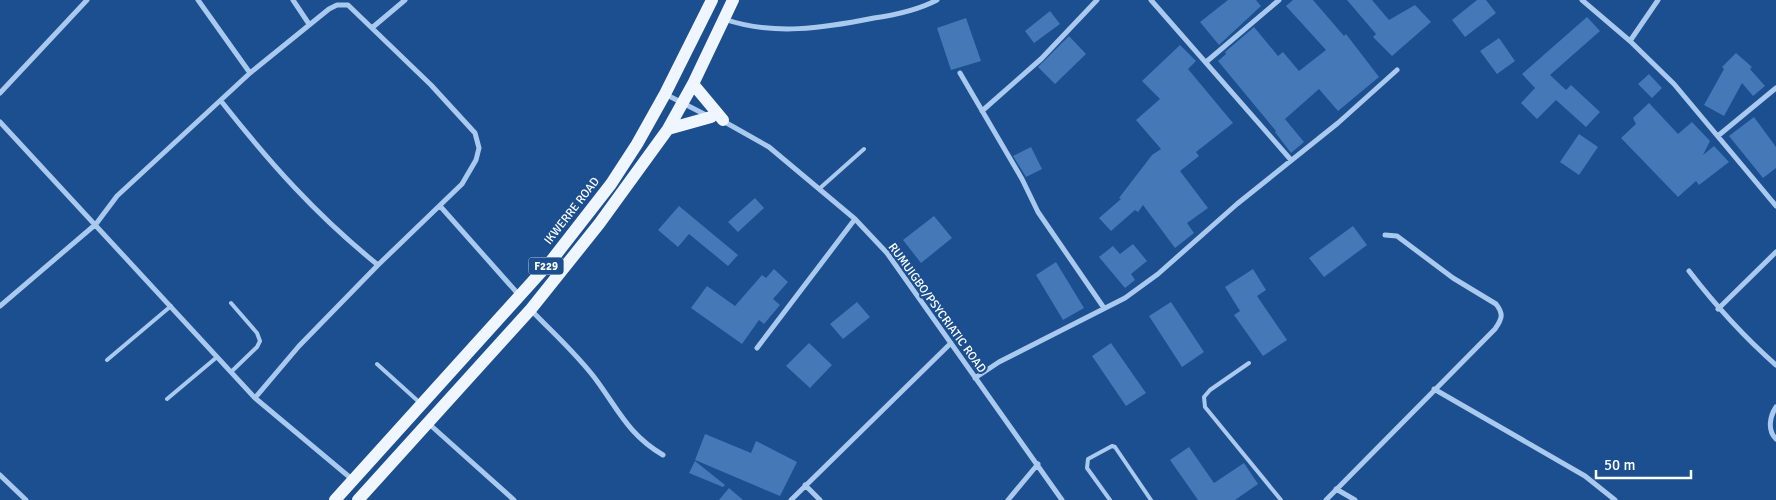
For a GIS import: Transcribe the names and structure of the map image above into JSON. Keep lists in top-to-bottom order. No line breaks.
{"streets":{"main road":["IKWERRE ROAD","F229"],"street":["RUMUIGBO/PSYCRIATIC ROAD"]},"crossings":[["IKWERRE ROAD","RUMUIGBO/PSYCRIATIC ROAD"],["F229","RUMUIGBO/PSYCRIATIC ROAD"]],"scale_bar":"50 m"}
